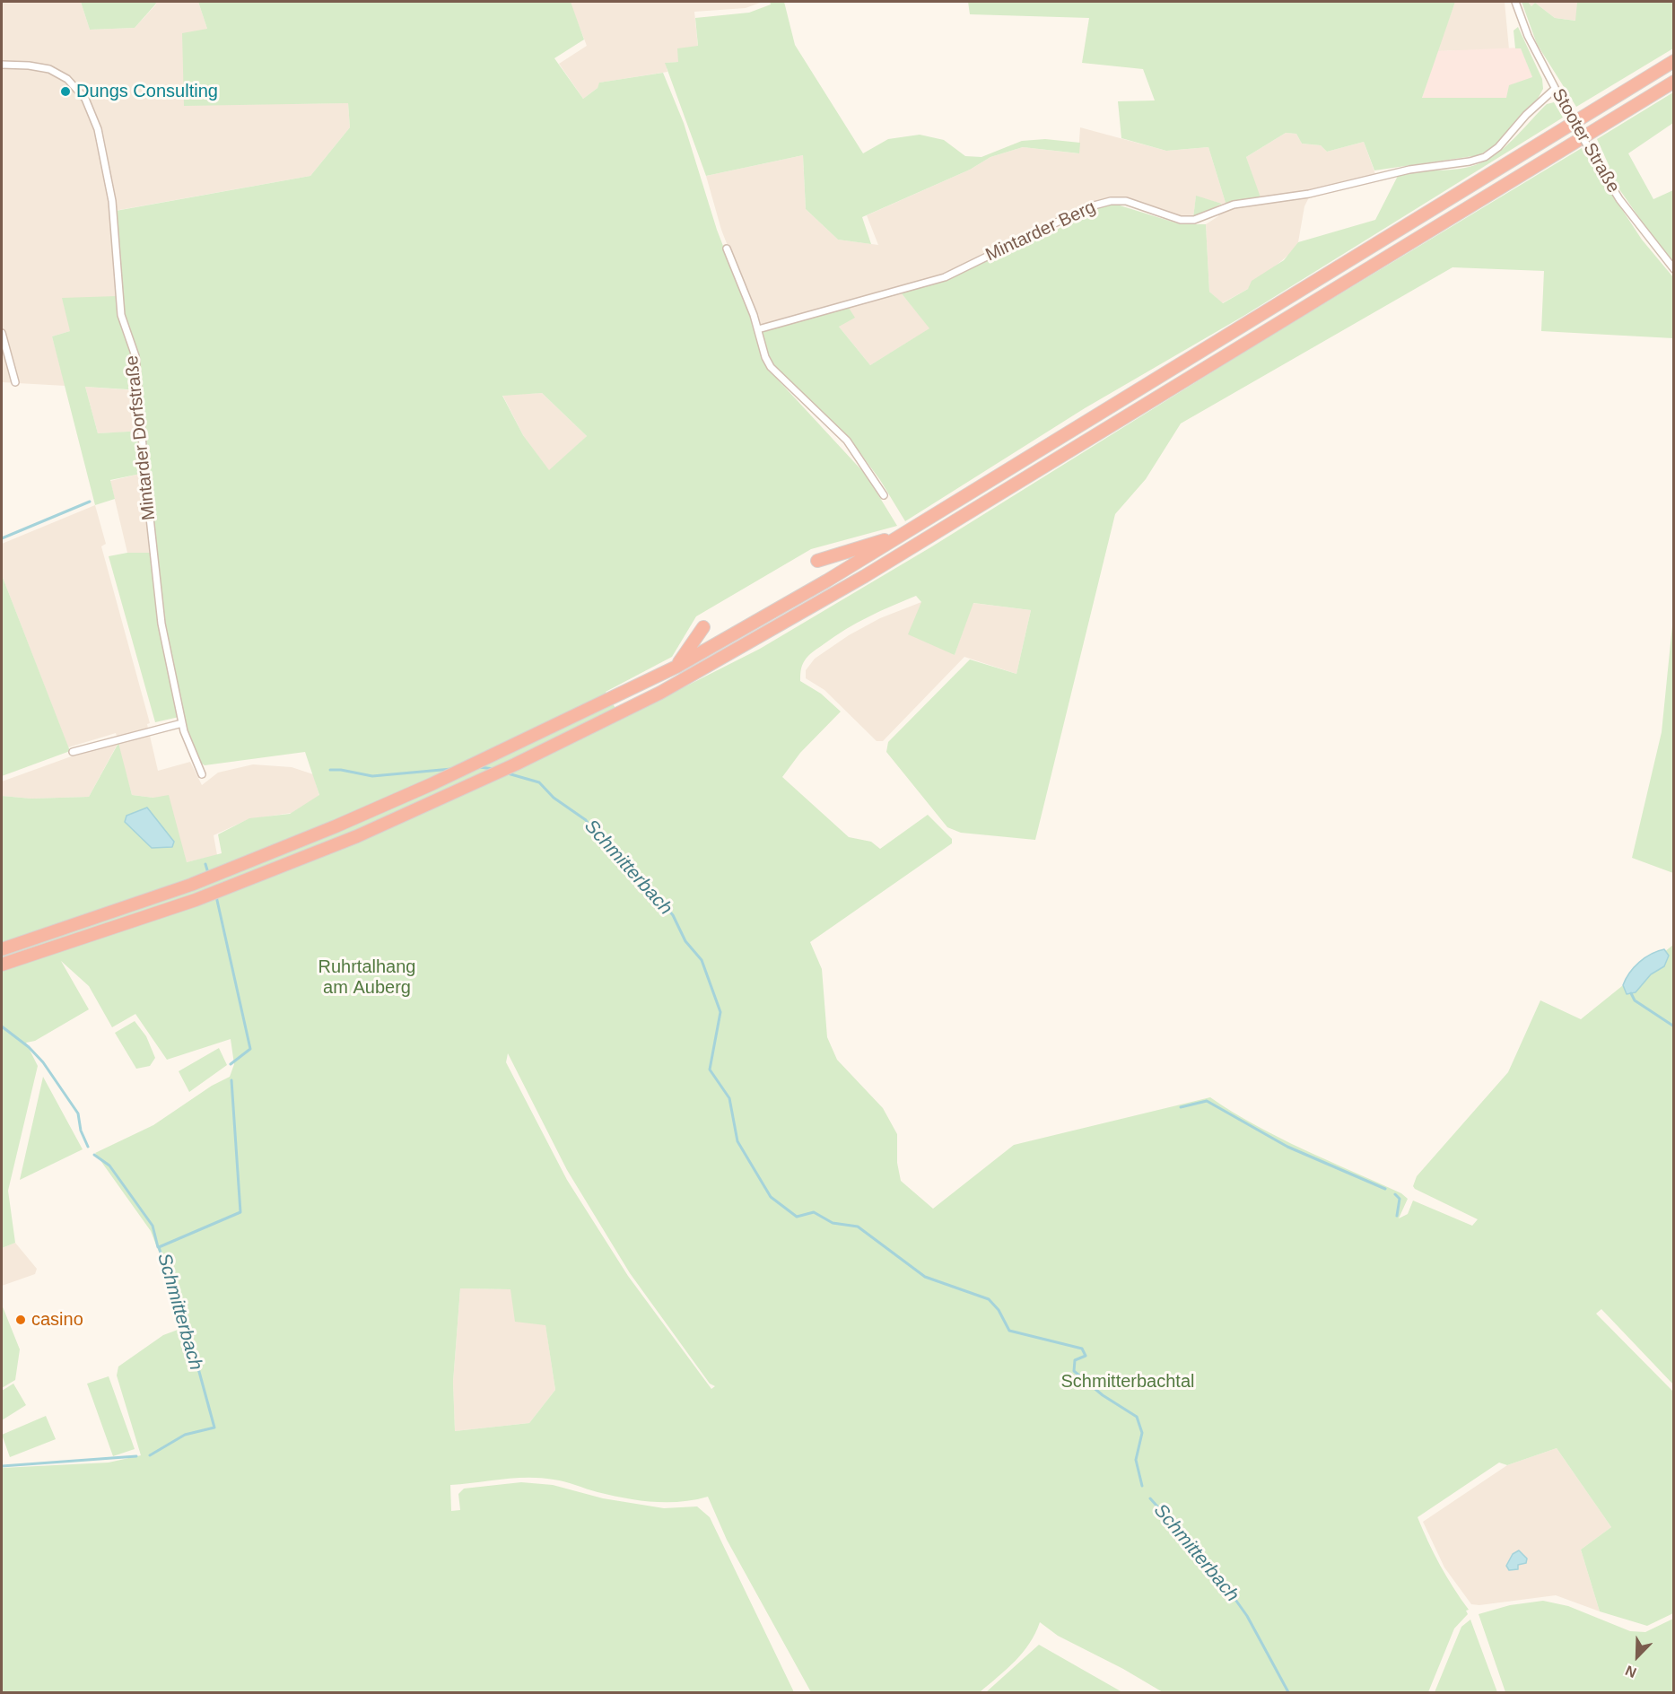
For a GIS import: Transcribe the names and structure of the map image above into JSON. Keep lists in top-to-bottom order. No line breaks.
{"streets":{"street":["Stooter Straße","Mintarder Berg","Mintarder Dorfstraße"]},"crossings":[["Stooter Straße","Mintarder Berg"]],"water":["Schmitterbach"],"parks":["Ruhrtalhang am Auberg","Schmitterbachtal"],"places":["Dungs Consulting","casino"],"north":"bottom left"}
